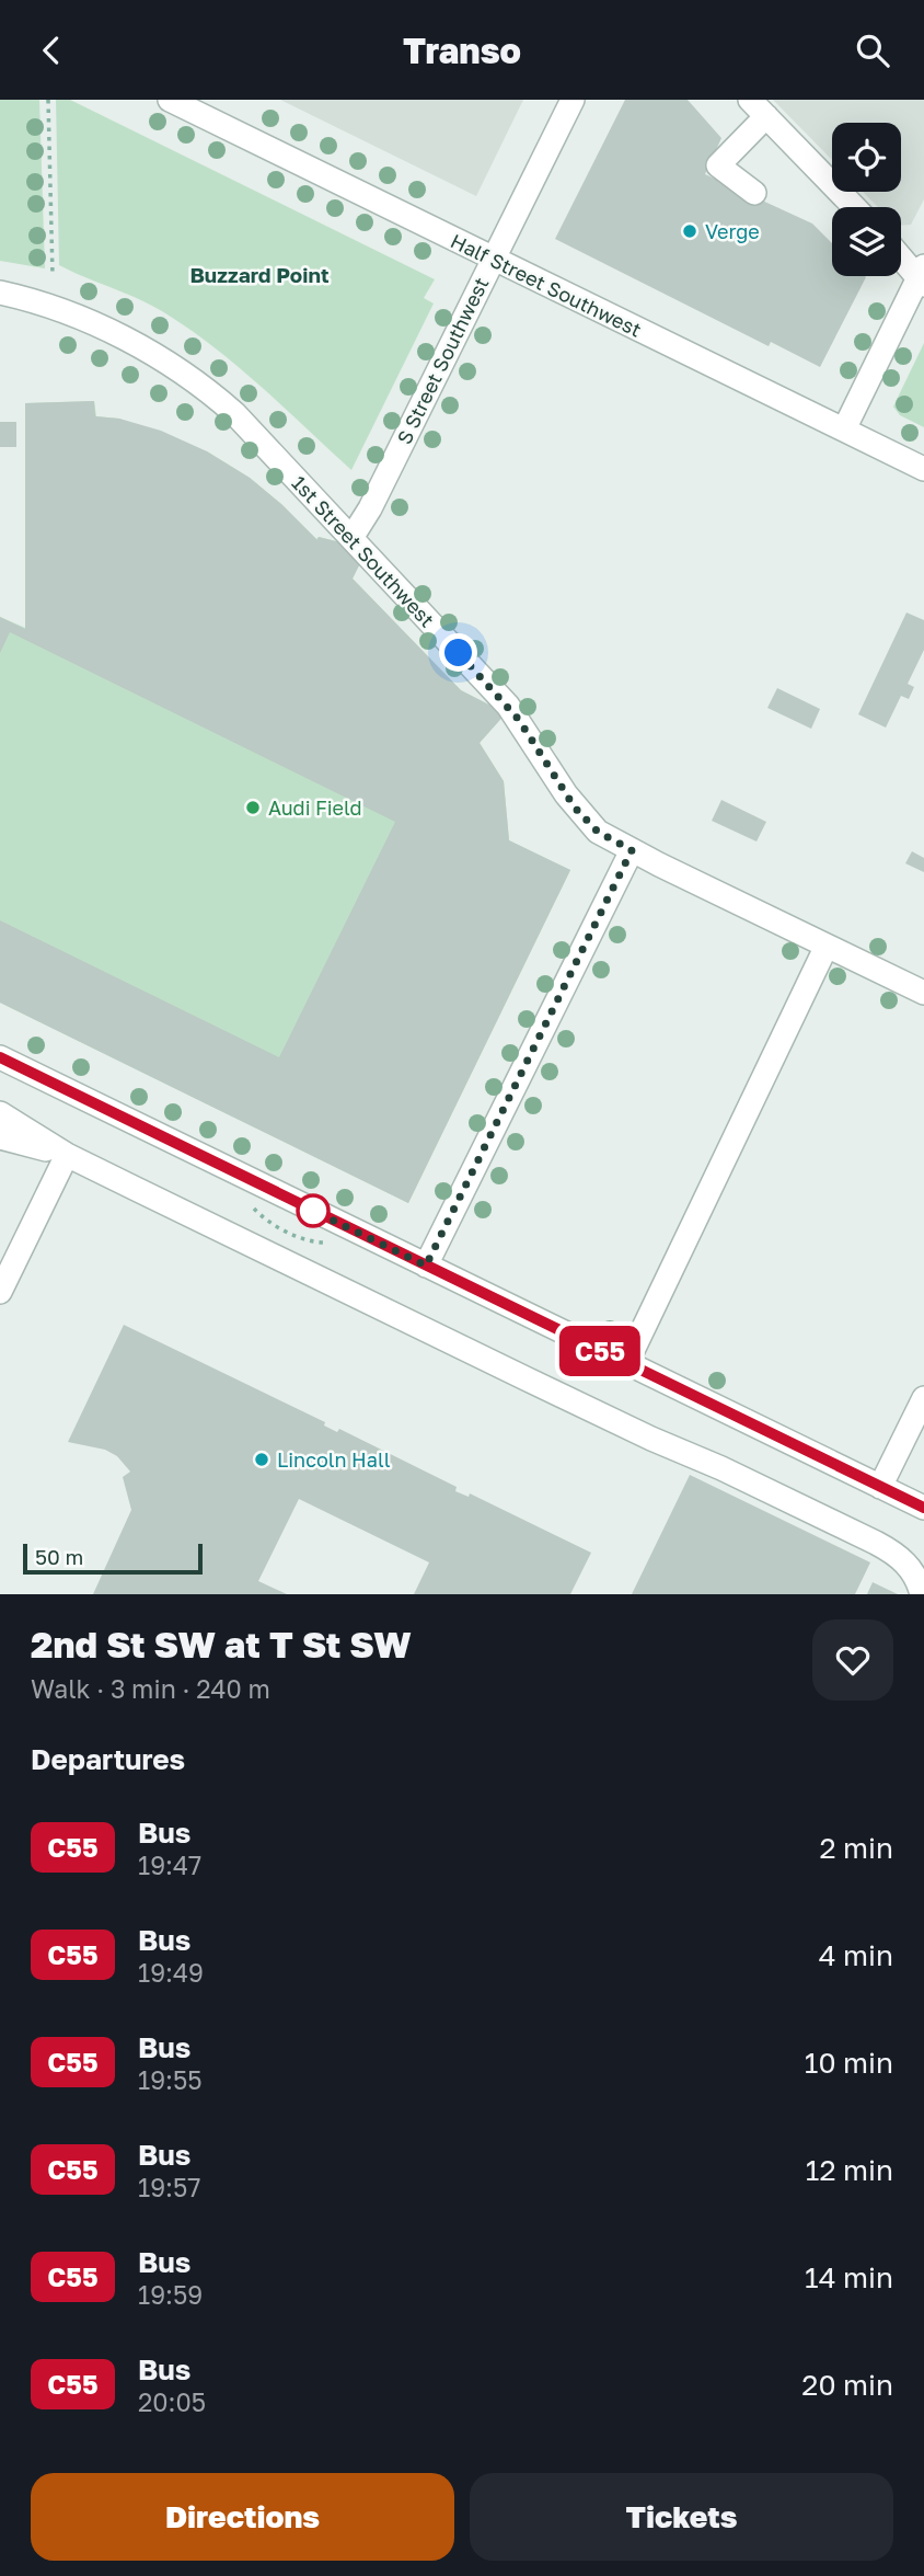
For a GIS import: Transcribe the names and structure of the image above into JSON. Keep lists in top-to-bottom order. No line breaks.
{"streets":{"street":["Half Street Southwest","S Street Southwest","1st Street Southwest"]},"crossings":[["Half Street Southwest","S Street Southwest"],["S Street Southwest","1st Street Southwest"]],"districts":["Buzzard Point"],"places":["Verge","Audi Field","Lincoln Hall"],"lines":["bus line C55"],"scale_bar":"50 m","page":{"header":"Transo","on_map":"C55","scale":"50 m","heading":[["2nd St SW at T St SW","Walk · 3 min · 240 m"],"Departures"],"list":[{"mark":"C55","name":"Bus","note":"19:47","value":"2 min"},{"mark":"C55","name":"Bus","note":"19:49","value":"4 min"},{"mark":"C55","name":"Bus","note":"19:55","value":"10 min"},{"mark":"C55","name":"Bus","note":"19:57","value":"12 min"},{"mark":"C55","name":"Bus","note":"19:59","value":"14 min"},{"mark":"C55","name":"Bus","note":"20:05","value":"20 min"}],"buttons":["Directions","Tickets"]}}
